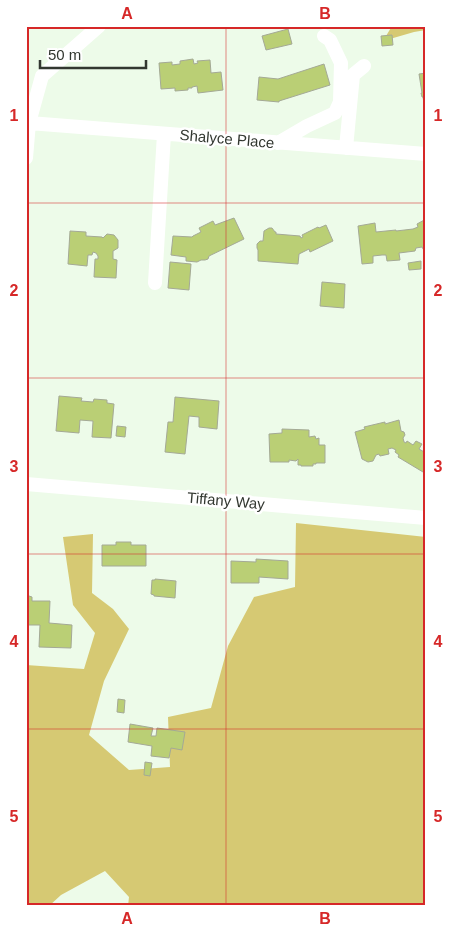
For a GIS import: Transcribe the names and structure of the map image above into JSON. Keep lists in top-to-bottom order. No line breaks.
{"streets":{"street":["Shalyce Place","Tiffany Way"]},"scale_bar":"50 m","grid":{"columns":["A","B"],"rows":["1","2","3","4","5"]}}
